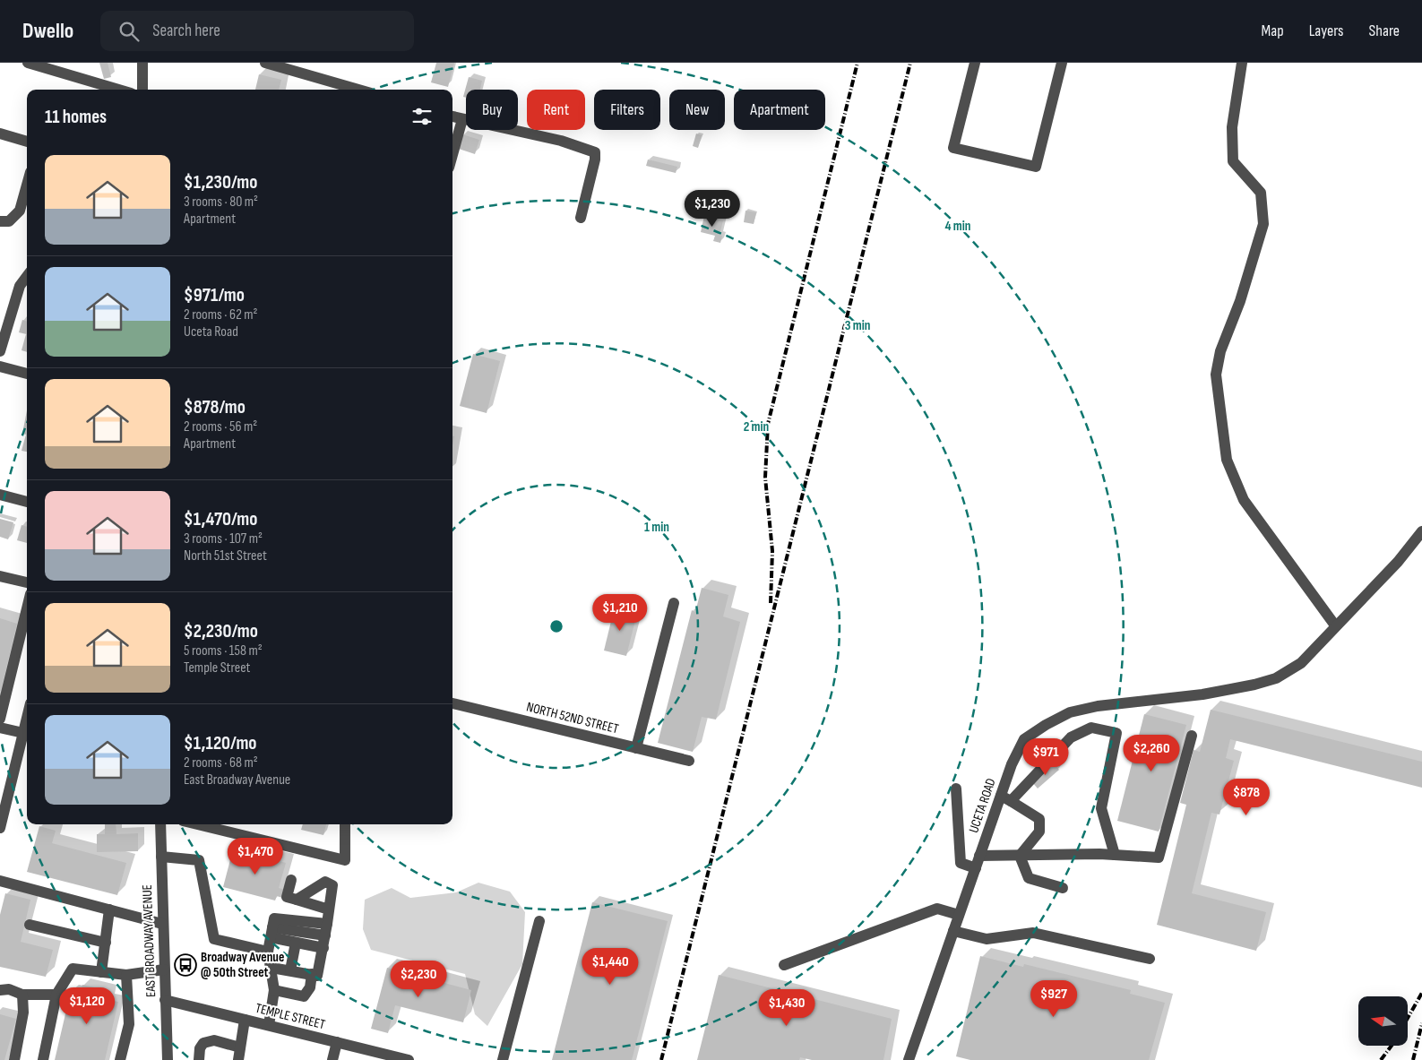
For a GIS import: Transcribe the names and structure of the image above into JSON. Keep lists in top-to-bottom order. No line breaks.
{"streets":{"street":["NORTH 52ND STREET","UCETA ROAD","EAST BROADWAY AVENUE","TEMPLE STREET"]},"crossings":[["EAST BROADWAY AVENUE","TEMPLE STREET"]],"places":{"bus stop":["Broadway Avenue @ 50th Street"]},"north":"left","page":{"header":"Dwello","search":"Search here","nav":["Map","Layers","Share"],"chip":["Buy","Rent","Filters","New","Apartment"],"heading":"11 homes","list":[{"name":"$1,230/mo","note":"3 rooms · 80 m² · Apartment"},{"name":"$971/mo","note":"2 rooms · 62 m² · Uceta Road"},{"name":"$878/mo","note":"2 rooms · 56 m² · Apartment"},{"name":"$1,470/mo","note":"3 rooms · 107 m² · North 51st Street"},{"name":"$2,230/mo","note":"5 rooms · 158 m² · Temple Street"},{"name":"$1,120/mo","note":"2 rooms · 68 m² · East Broadway Avenue"}],"price":["$1,230","$1,210","$2,260","$971","$878","$1,470","$1,440","$2,230","$927","$1,120","$1,430"]},"rings":["4 min","3 min","2 min","1 min"]}
